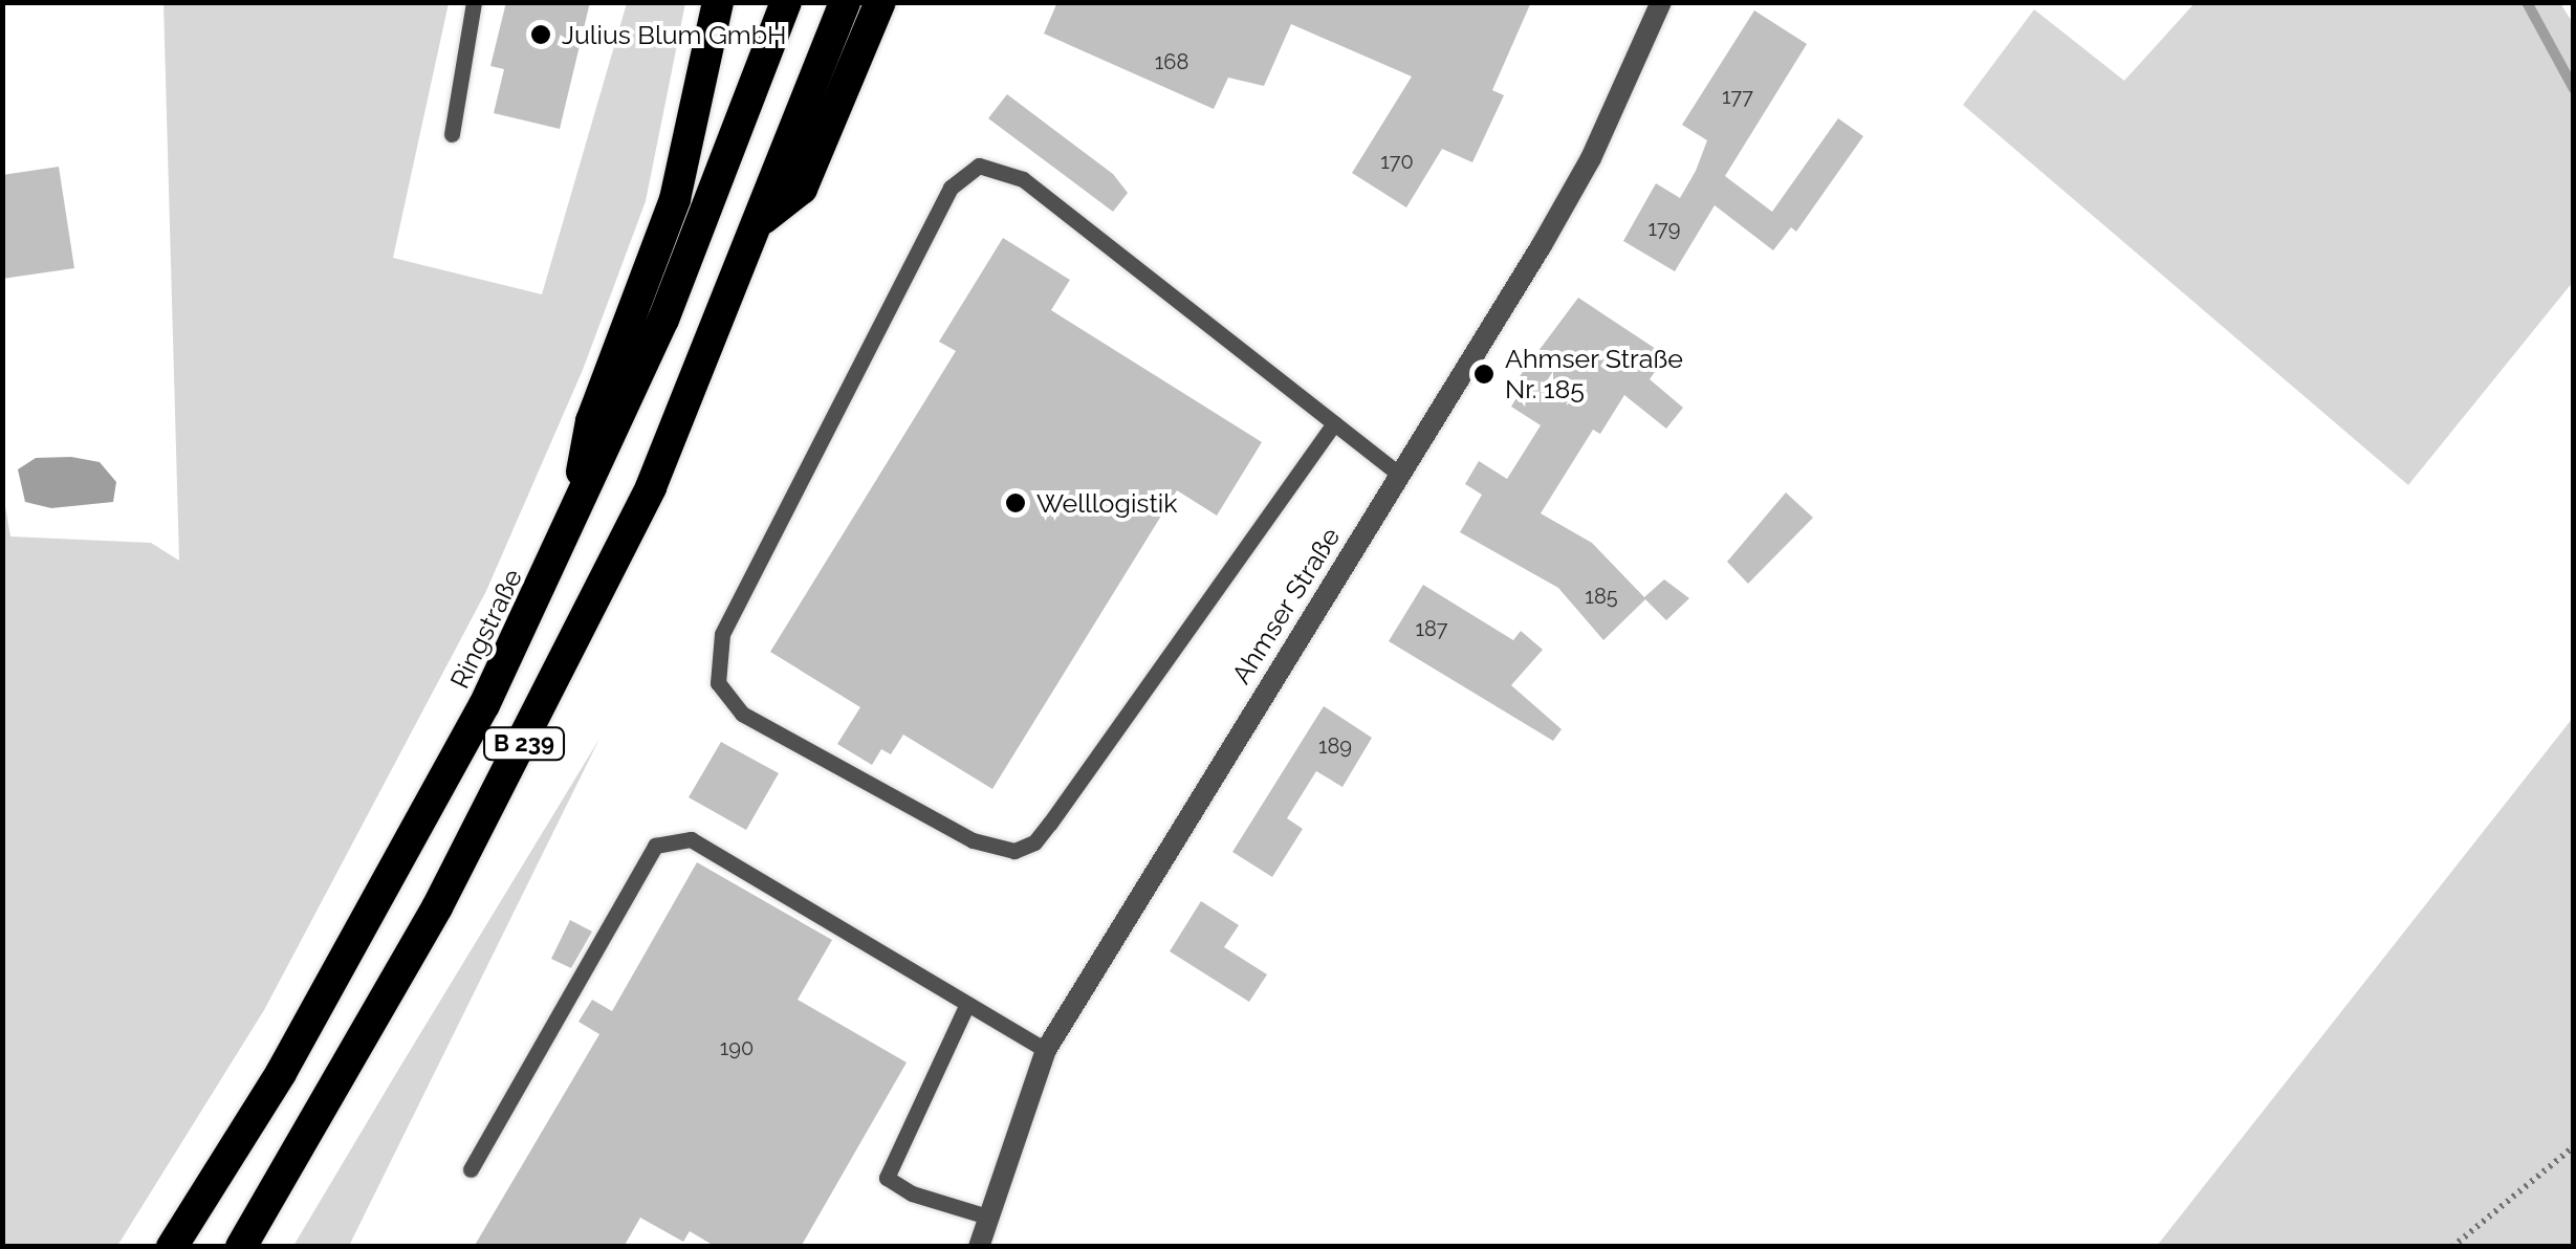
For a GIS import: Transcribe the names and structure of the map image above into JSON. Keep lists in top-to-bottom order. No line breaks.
{"streets":{"highway":["Ringstraße","B 239"],"street":["Ahmser Straße"]},"places":["Julius Blum GmbH","Ahmser Straße Nr. 185","Welllogistik"],"house_numbers":["168","177","170","179","185","187","189","190"]}
